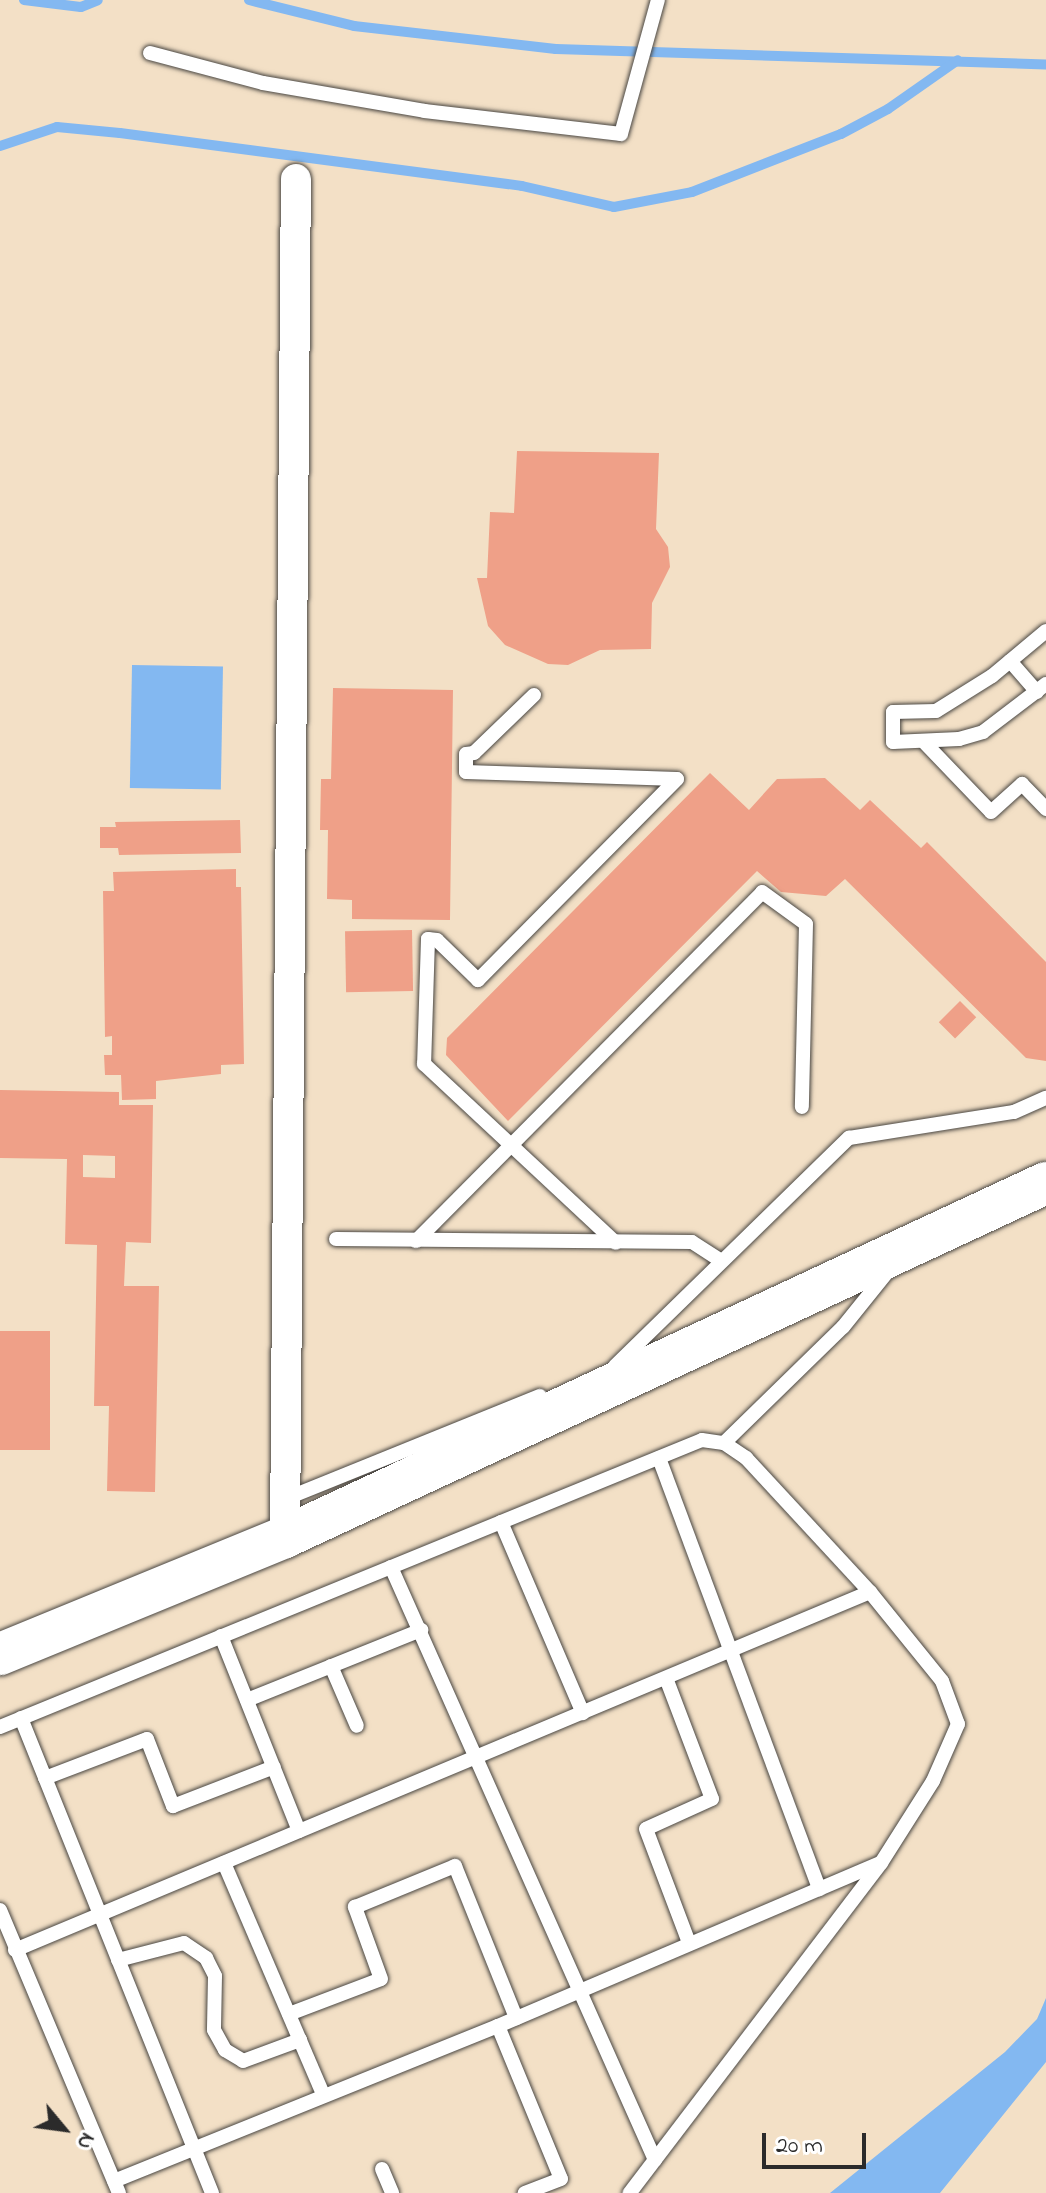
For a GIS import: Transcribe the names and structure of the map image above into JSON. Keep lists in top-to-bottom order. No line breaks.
{"scale_bar":"20 m","north":"bottom right"}
